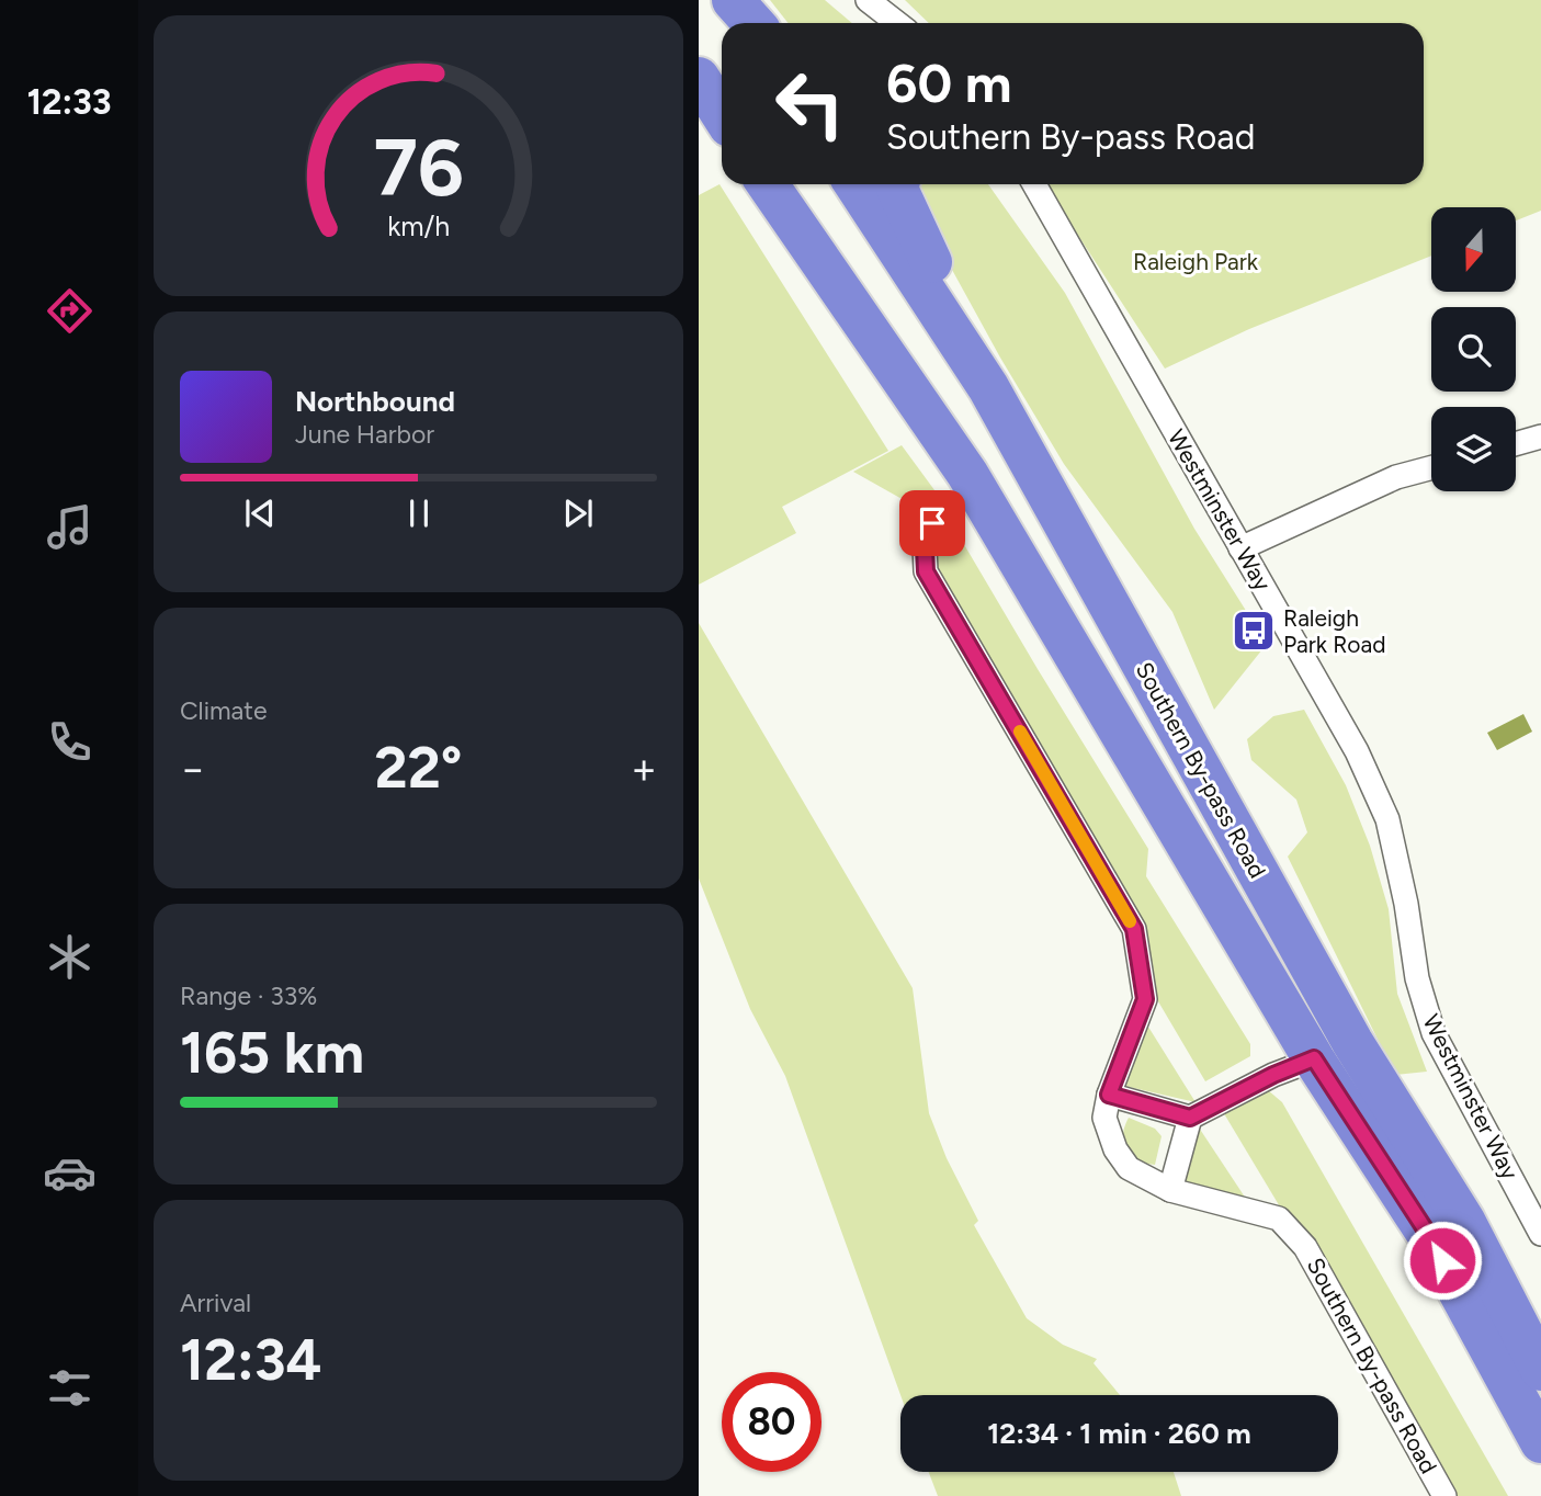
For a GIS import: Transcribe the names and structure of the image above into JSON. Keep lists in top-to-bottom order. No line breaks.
{"streets":{"highway":["Southern By-pass Road"],"street":["Westminster Way"]},"parks":["Raleigh Park"],"places":{"bus stop":["Raleigh Park Road"]},"north":"bottom","page":{"tabs":"12:33","turn":["60 m","Southern By-pass Road"],"song":["Northbound","June Harbor"],"tile":["Climate",["Range · 33%","165 km"],["Arrival","12:34"]],"heat":["−","22°","+"],"limit":"80","trip":"12:34 · 1 min · 260 m","gauge":["76","km/h"]}}
